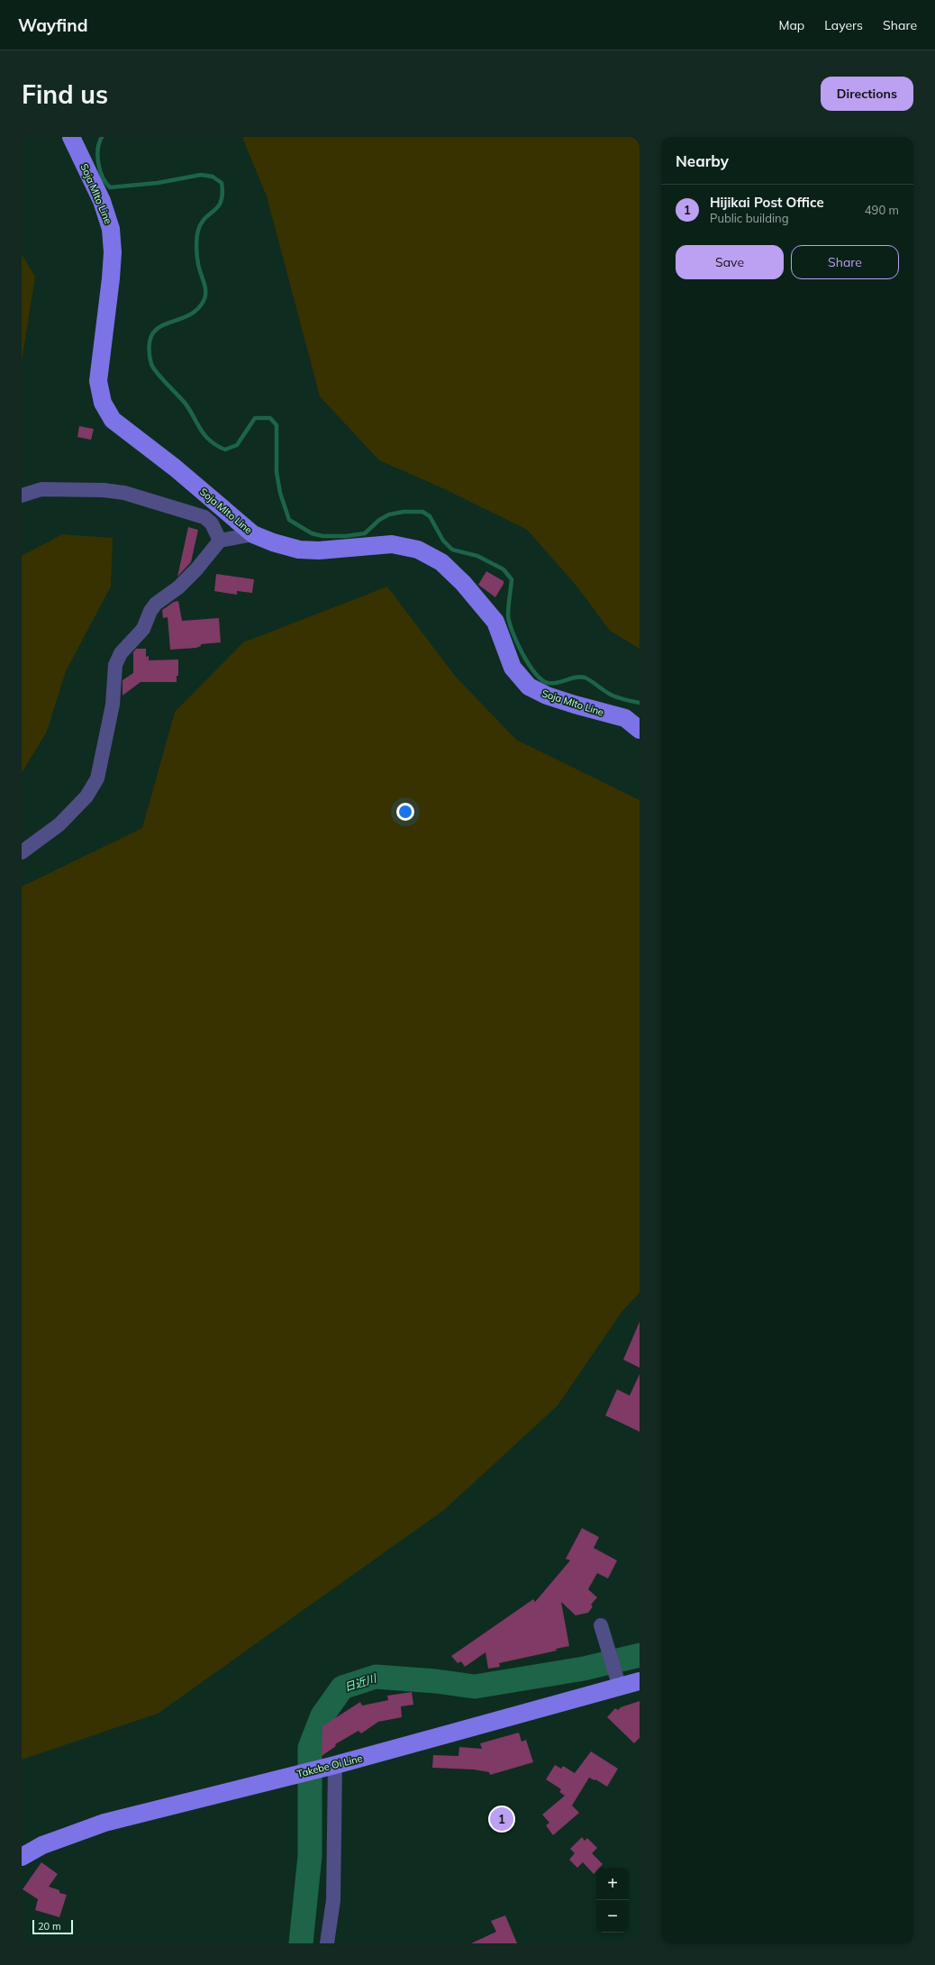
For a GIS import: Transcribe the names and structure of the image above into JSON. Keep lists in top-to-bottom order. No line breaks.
{"streets":{"main road":["Soja MIto Line","Takebe Oi Line"]},"water":["日近川"],"scale_bar":"20 m","page":{"header":"Wayfind","nav":["Map","Layers","Share"],"buttons":["Directions",["Save","Share"]],"title":"Find us","heading":"Nearby","list":[{"mark":"1","name":"Hijikai Post Office","note":"Public building","value":"490 m"}],"pins":"1","map_buttons":["+","−"],"scale":"20 m"}}
